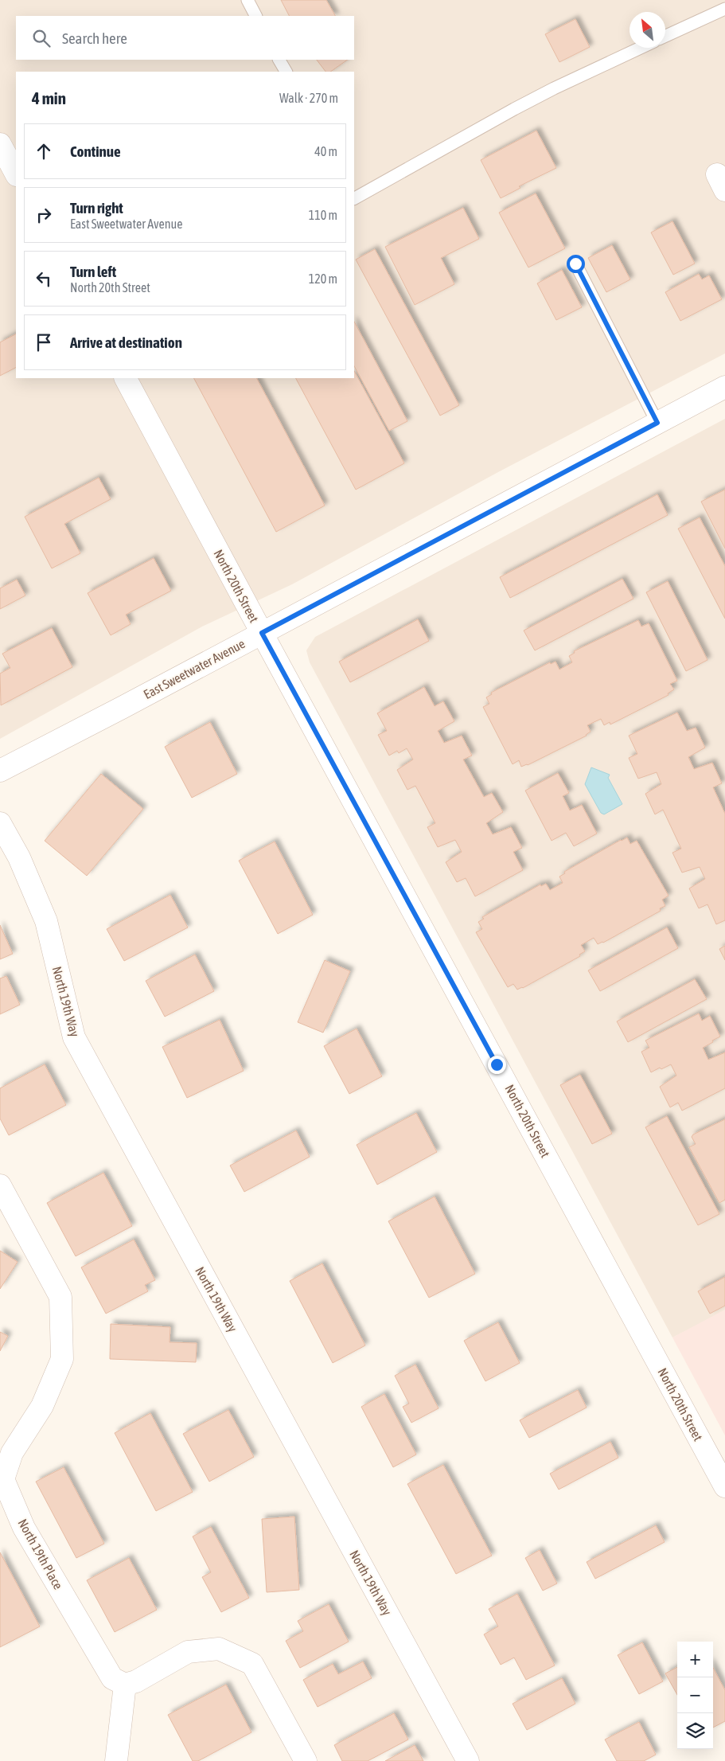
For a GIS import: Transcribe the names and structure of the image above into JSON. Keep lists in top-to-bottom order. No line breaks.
{"streets":{"street":["North 20th Street","East Sweetwater Avenue","North 19th Way","North 19th Place"]},"crossings":[["North 20th Street","East Sweetwater Avenue"]],"north":"top left","page":{"search":"Search here","heading":["4 min","Walk · 270 m"],"list":[["Continue","40 m"],["Turn right","East Sweetwater Avenue","110 m"],["Turn left","North 20th Street","120 m"],"Arrive at destination"],"map_buttons":["+","−"]}}
